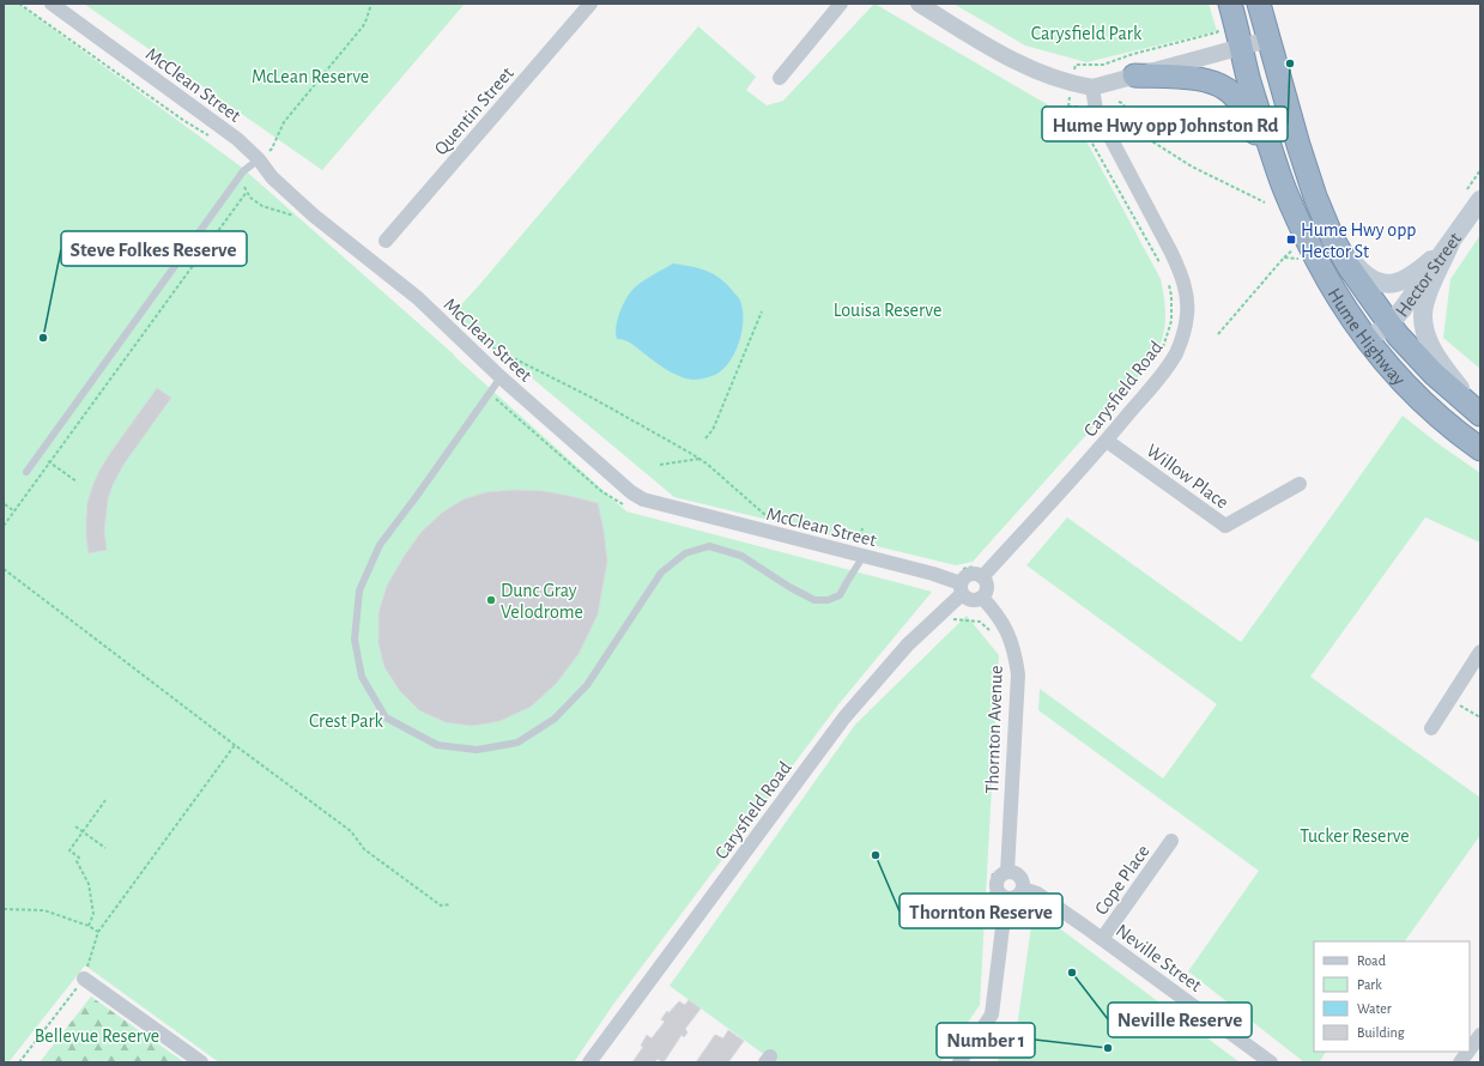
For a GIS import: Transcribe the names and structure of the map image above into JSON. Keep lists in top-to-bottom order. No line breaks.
{"streets":{"highway":["Hume Highway"],"main road":["Hector Street"],"street":["McClean Street","Quentin Street","Carysfield Road","Willow Place","Thornton Avenue","Cope Place","Neville Street"]},"crossings":[["McClean Street","Carysfield Road"],["McClean Street","Thornton Avenue"],["Hector Street","Hume Highway"],["Carysfield Road","Willow Place"],["Carysfield Road","Thornton Avenue"],["Thornton Avenue","Neville Street"],["Cope Place","Neville Street"]],"parks":["Carysfield Park","McLean Reserve","Louisa Reserve","Crest Park","Tucker Reserve","Bellevue Reserve"],"places":{"other":["Hume Hwy opp Johnston Rd","Steve Folkes Reserve","Dunc Gray Velodrome","Thornton Reserve","Neville Reserve","Number 1"],"transit":["Hume Hwy opp Hector St"]},"legend":["Road","Park","Water","Building"]}
